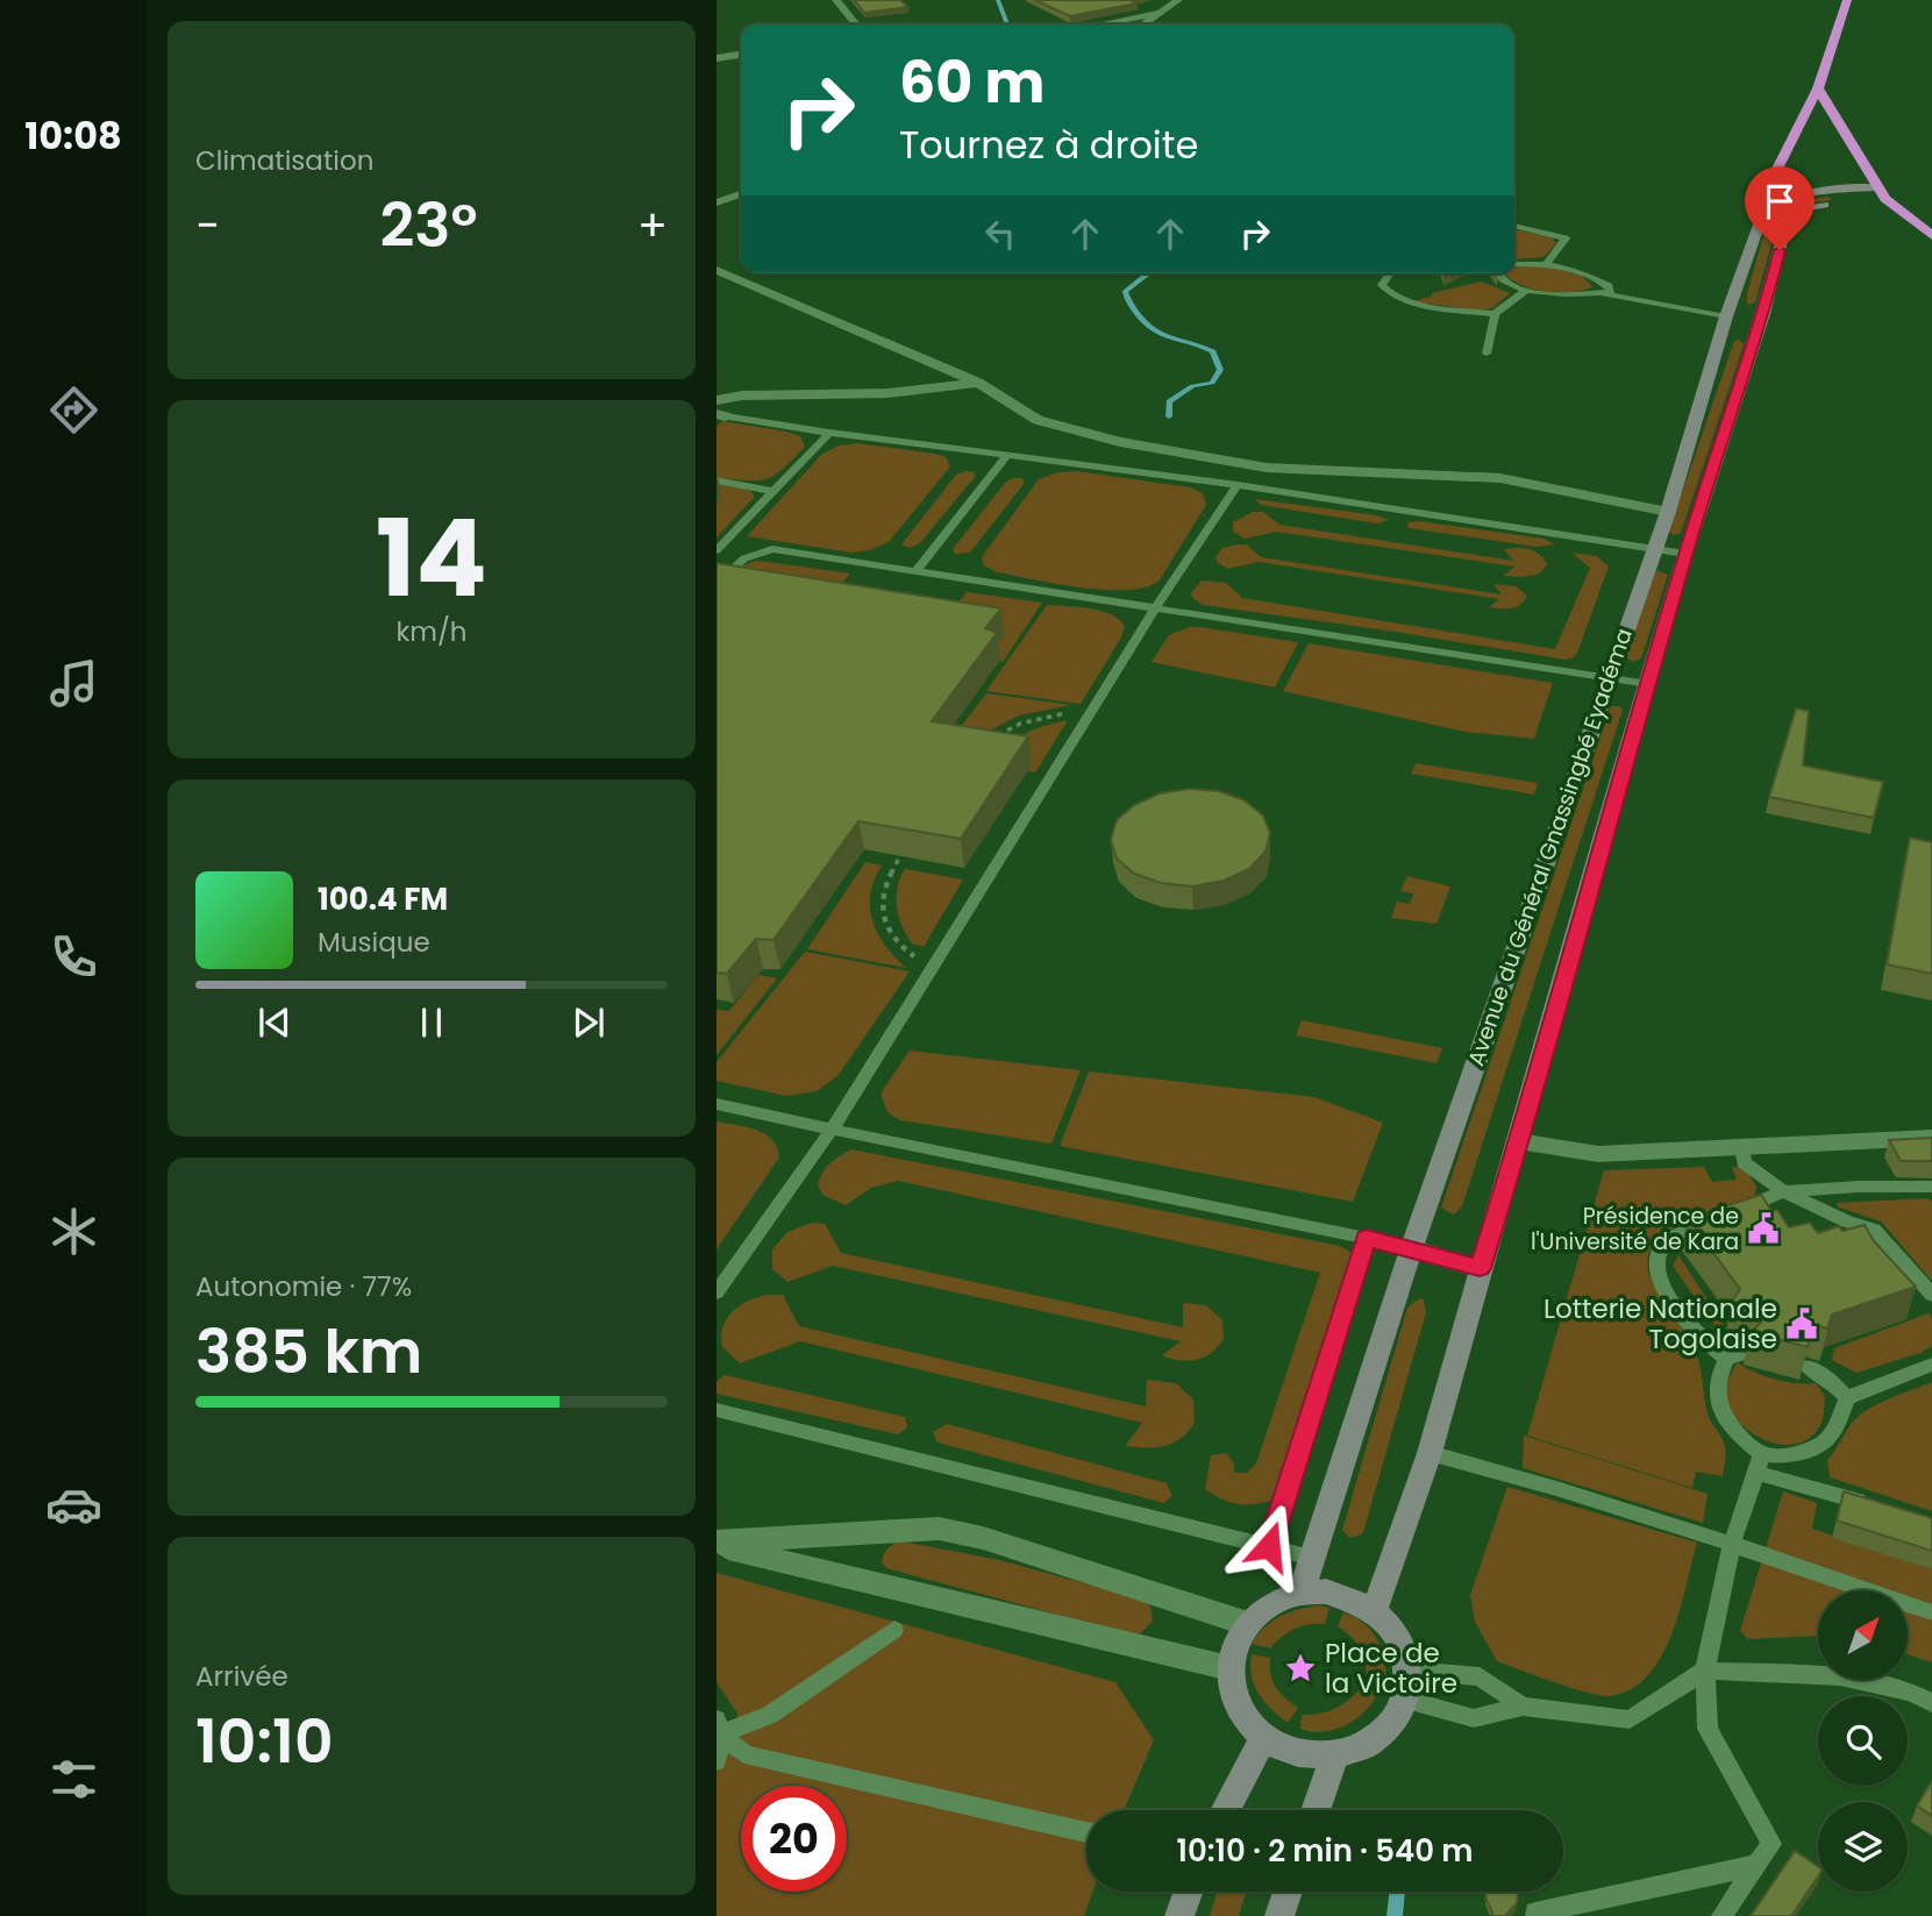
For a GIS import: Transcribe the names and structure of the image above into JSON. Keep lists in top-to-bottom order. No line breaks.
{"streets":{"main road":["Avenue du Général Gnassingbé Eyadéma"]},"places":{"public building":["Présidence de l'Université de Kara","Lotterie Nationale Togolaise"],"place":["Place de la Victoire"]},"north":"top right","page":{"tabs":"10:08","tile":["Climatisation",["14","km/h"],["Autonomie · 77%","385 km"],["Arrivée","10:10"]],"turn":["60 m","Tournez à droite"],"heat":["−","23°","+"],"song":["100.4 FM","Musique"],"limit":"20","trip":"10:10 · 2 min · 540 m"}}
